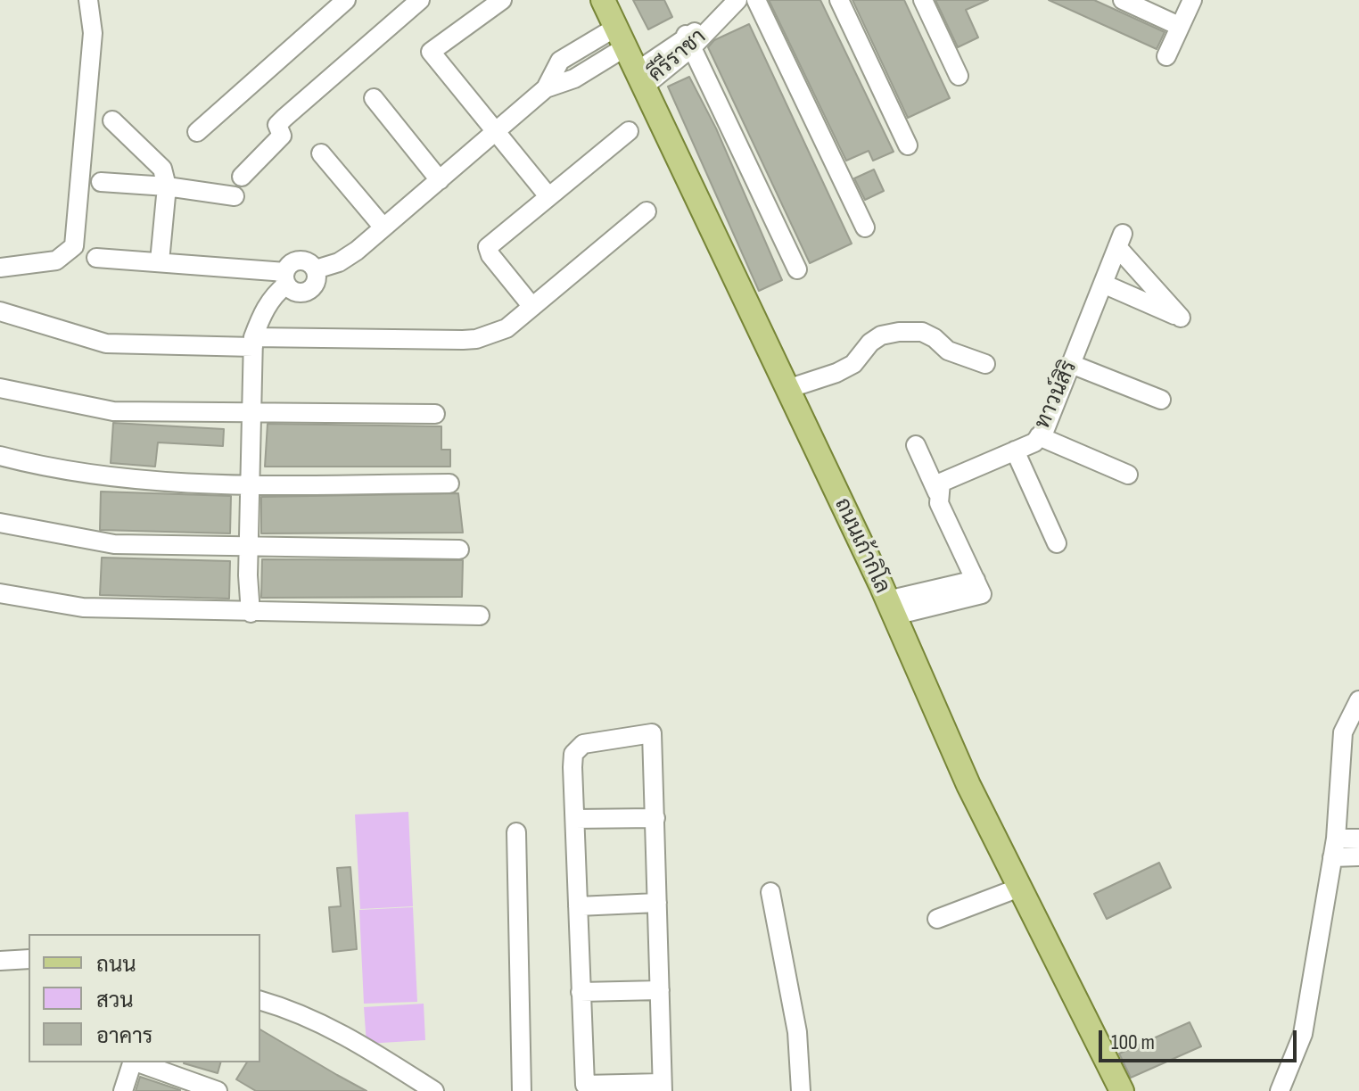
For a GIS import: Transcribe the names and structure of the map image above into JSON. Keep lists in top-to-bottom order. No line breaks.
{"streets":{"main road":["ถนนเก้ากิโล"],"street":["คีรีราชา","ทาวน์สิริ"]},"crossings":[["คีรีราชา","ถนนเก้ากิโล"]],"legend":["ถนน","สวน","อาคาร"],"scale_bar":"100 m"}
